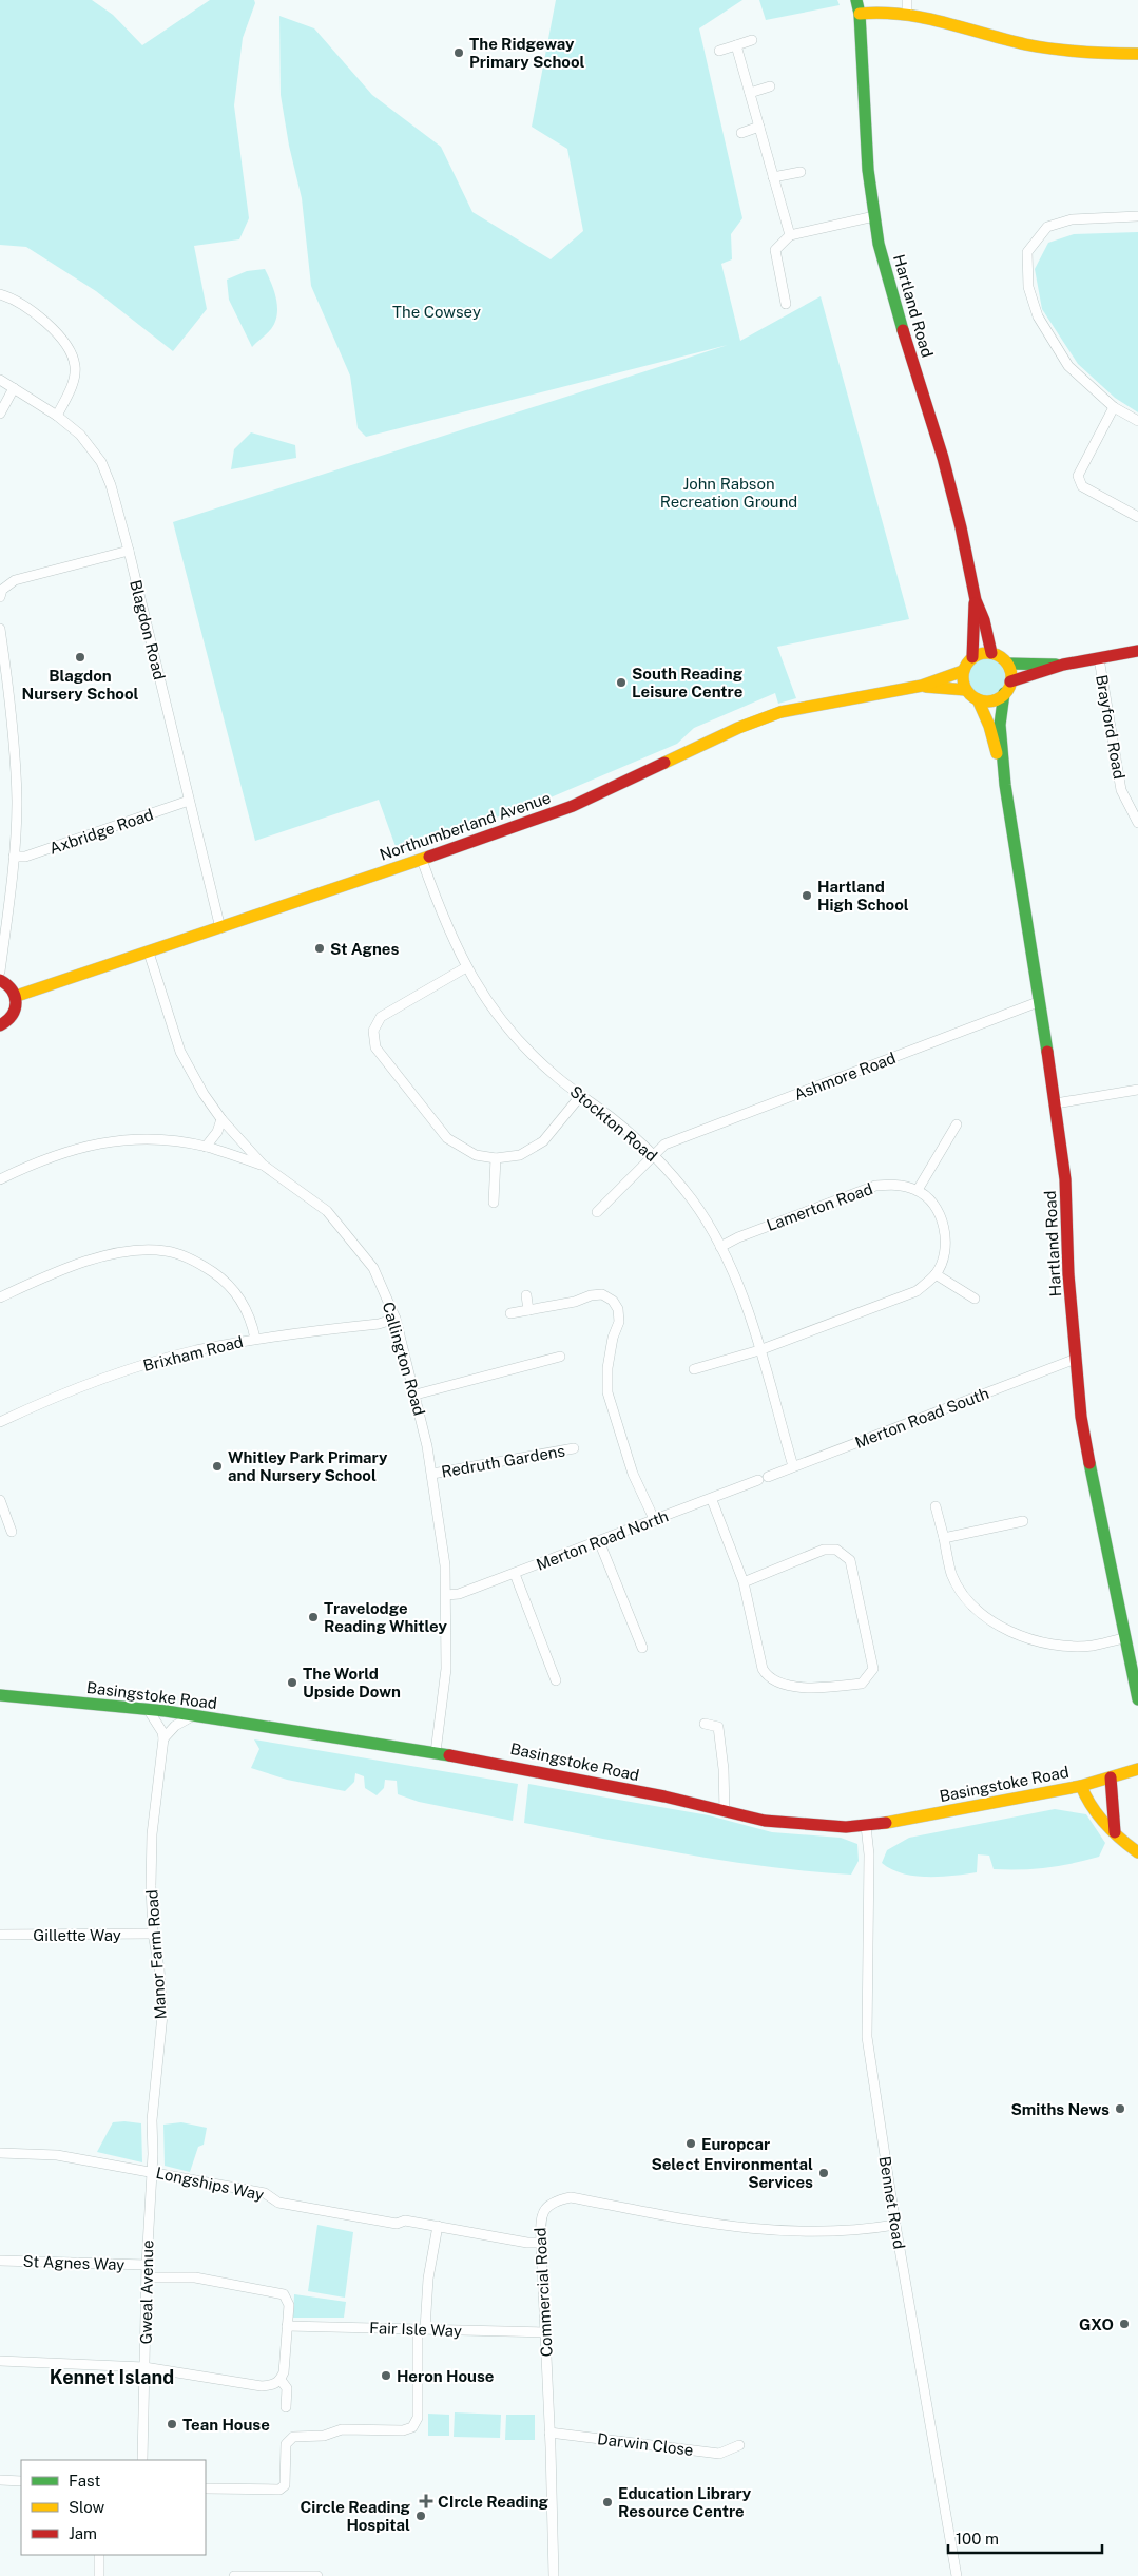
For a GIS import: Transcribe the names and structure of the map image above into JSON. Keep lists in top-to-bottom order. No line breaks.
{"streets":{"street":["Hartland Road","Blagdon Road","Brayford Road","Northumberland Avenue","Axbridge Road","Ashmore Road","Stockton Road","Lamerton Road","Brixham Road","Callington Road","Merton Road South","Redruth Gardens","Merton Road North","Basingstoke Road","Gillette Way","Manor Farm Road","Longships Way","Bennet Road","St Agnes Way","Gweal Avenue","Commercial Road","Fair Isle Way","Darwin Close"]},"crossings":[["Hartland Road","Northumberland Avenue"],["Hartland Road","Ashmore Road"],["Hartland Road","Merton Road South"],["Blagdon Road","Northumberland Avenue"],["Blagdon Road","Axbridge Road"],["Northumberland Avenue","Stockton Road"],["Northumberland Avenue","Callington Road"],["Ashmore Road","Stockton Road"],["Stockton Road","Lamerton Road"],["Stockton Road","Merton Road South"],["Brixham Road","Callington Road"],["Callington Road","Redruth Gardens"],["Callington Road","Merton Road North"],["Callington Road","Basingstoke Road"],["Merton Road South","Merton Road North"],["Basingstoke Road","Bennet Road"],["Gillette Way","Manor Farm Road"],["Manor Farm Road","Longships Way"],["Manor Farm Road","Gweal Avenue"],["Longships Way","Gweal Avenue"],["Longships Way","Commercial Road"],["Bennet Road","Commercial Road"],["St Agnes Way","Gweal Avenue"],["St Agnes Way","Fair Isle Way"],["Commercial Road","Fair Isle Way"],["Commercial Road","Darwin Close"]],"districts":["Kennet Island"],"parks":["The Cowsey","John Rabson Recreation Ground"],"places":{"other":["The Ridgeway Primary School","Blagdon Nursery School","South Reading Leisure Centre","Hartland High School","St Agnes","Whitley Park Primary and Nursery School","Travelodge Reading Whitley","The World Upside Down","Smiths News","Europcar","Select Environmental Services","GXO","Heron House","Tean House","Education Library Resource Centre","Circle Reading Hospital"],"health":["CIrcle Reading"]},"legend":["Fast","Slow","Jam"],"scale_bar":"100 m"}
